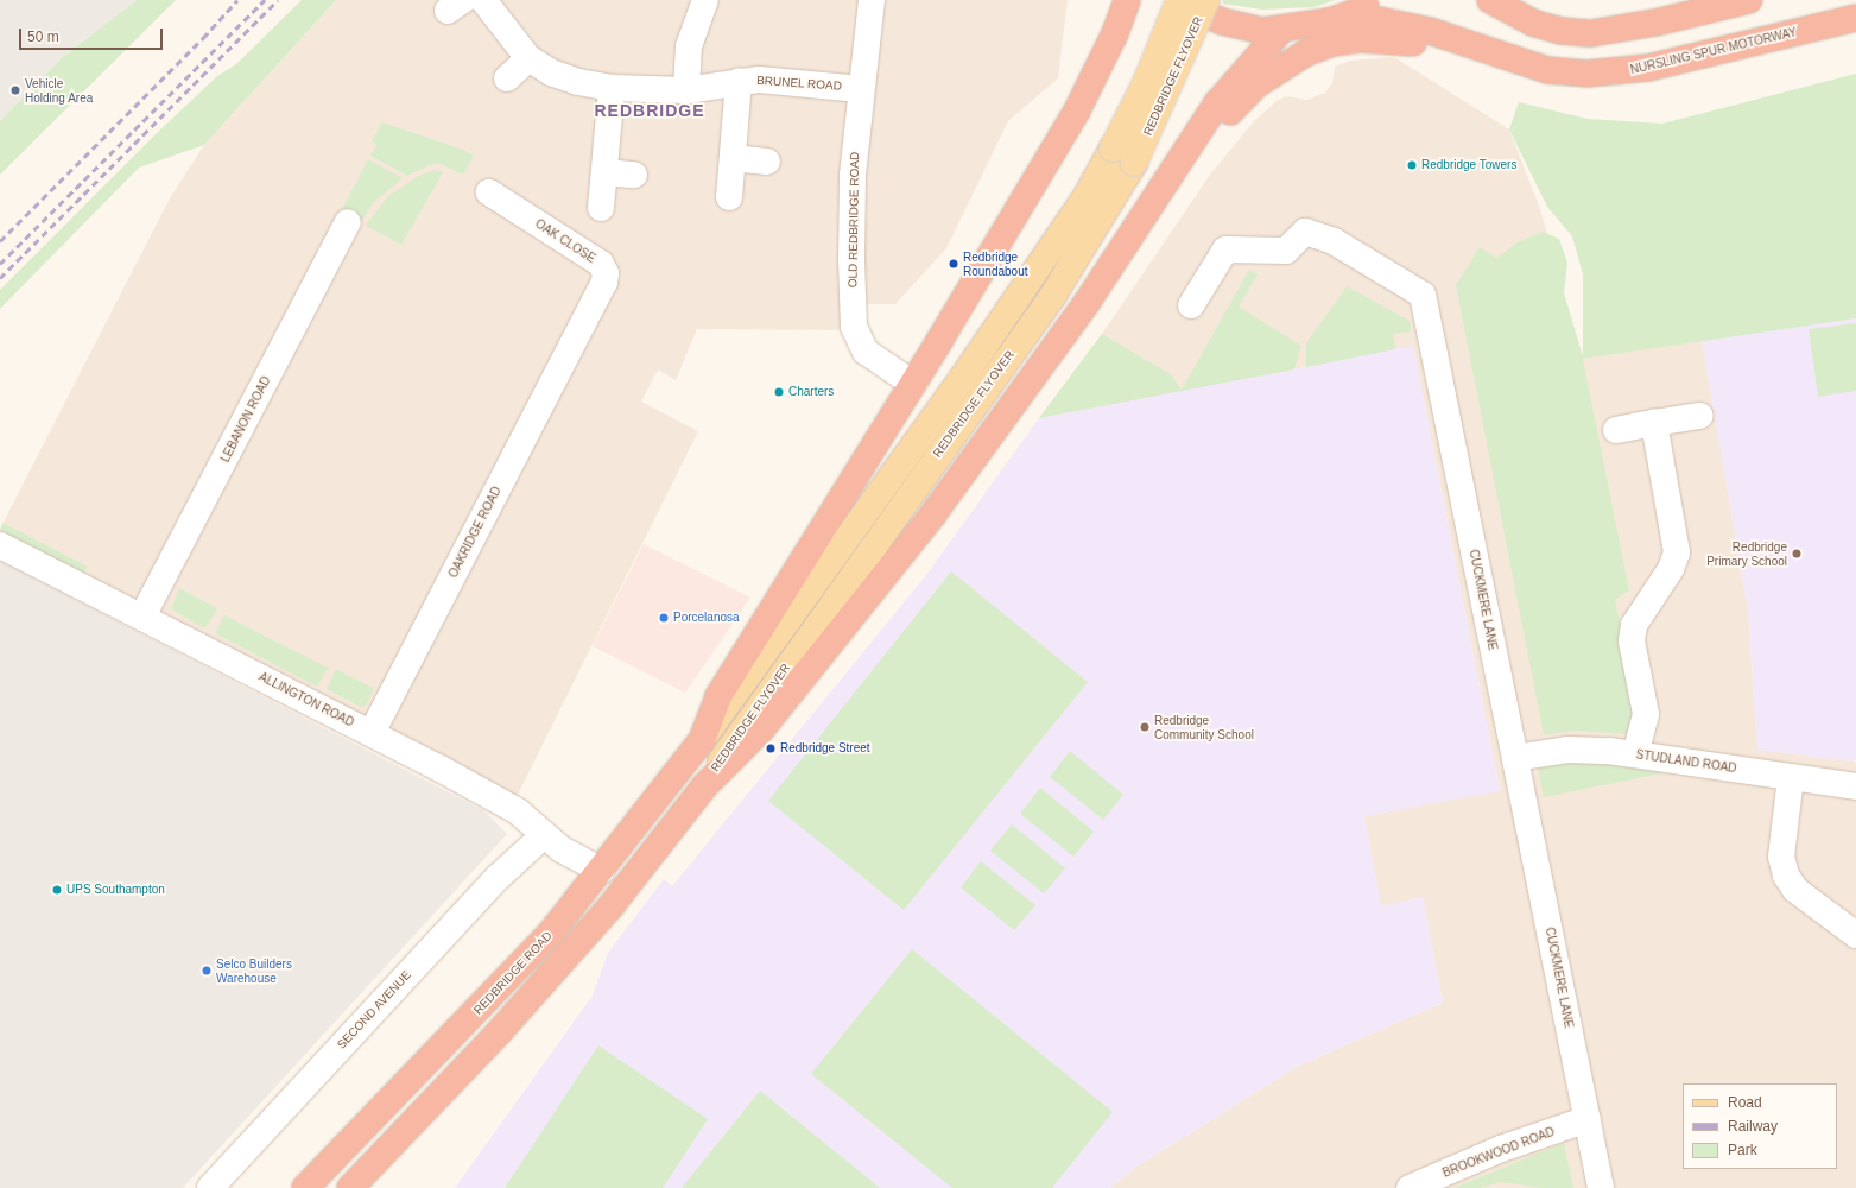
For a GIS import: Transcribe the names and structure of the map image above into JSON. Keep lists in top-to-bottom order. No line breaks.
{"streets":{"highway":["NURSLING SPUR MOTORWAY","REDBRIDGE ROAD"],"main road":["REDBRIDGE FLYOVER"],"street":["BRUNEL ROAD","OLD REDBRIDGE ROAD","OAK CLOSE","LEBANON ROAD","OAKRIDGE ROAD","CUCKMERE LANE","ALLINGTON ROAD","STUDLAND ROAD","SECOND AVENUE","BROOKWOOD ROAD"]},"crossings":[["REDBRIDGE FLYOVER","REDBRIDGE ROAD"],["BRUNEL ROAD","OLD REDBRIDGE ROAD"],["OLD REDBRIDGE ROAD","REDBRIDGE ROAD"],["OAK CLOSE","OAKRIDGE ROAD"],["LEBANON ROAD","ALLINGTON ROAD"],["OAKRIDGE ROAD","ALLINGTON ROAD"],["CUCKMERE LANE","STUDLAND ROAD"],["CUCKMERE LANE","BROOKWOOD ROAD"],["ALLINGTON ROAD","REDBRIDGE ROAD"],["ALLINGTON ROAD","SECOND AVENUE"]],"districts":["REDBRIDGE"],"places":["Vehicle Holding Area","Redbridge Towers","Redbridge Roundabout","Charters","Redbridge Primary School","Porcelanosa","Redbridge Community School","Redbridge Street","UPS Southampton","Selco Builders Warehouse"],"legend":["Road","Railway","Park"],"scale_bar":"50 m"}
